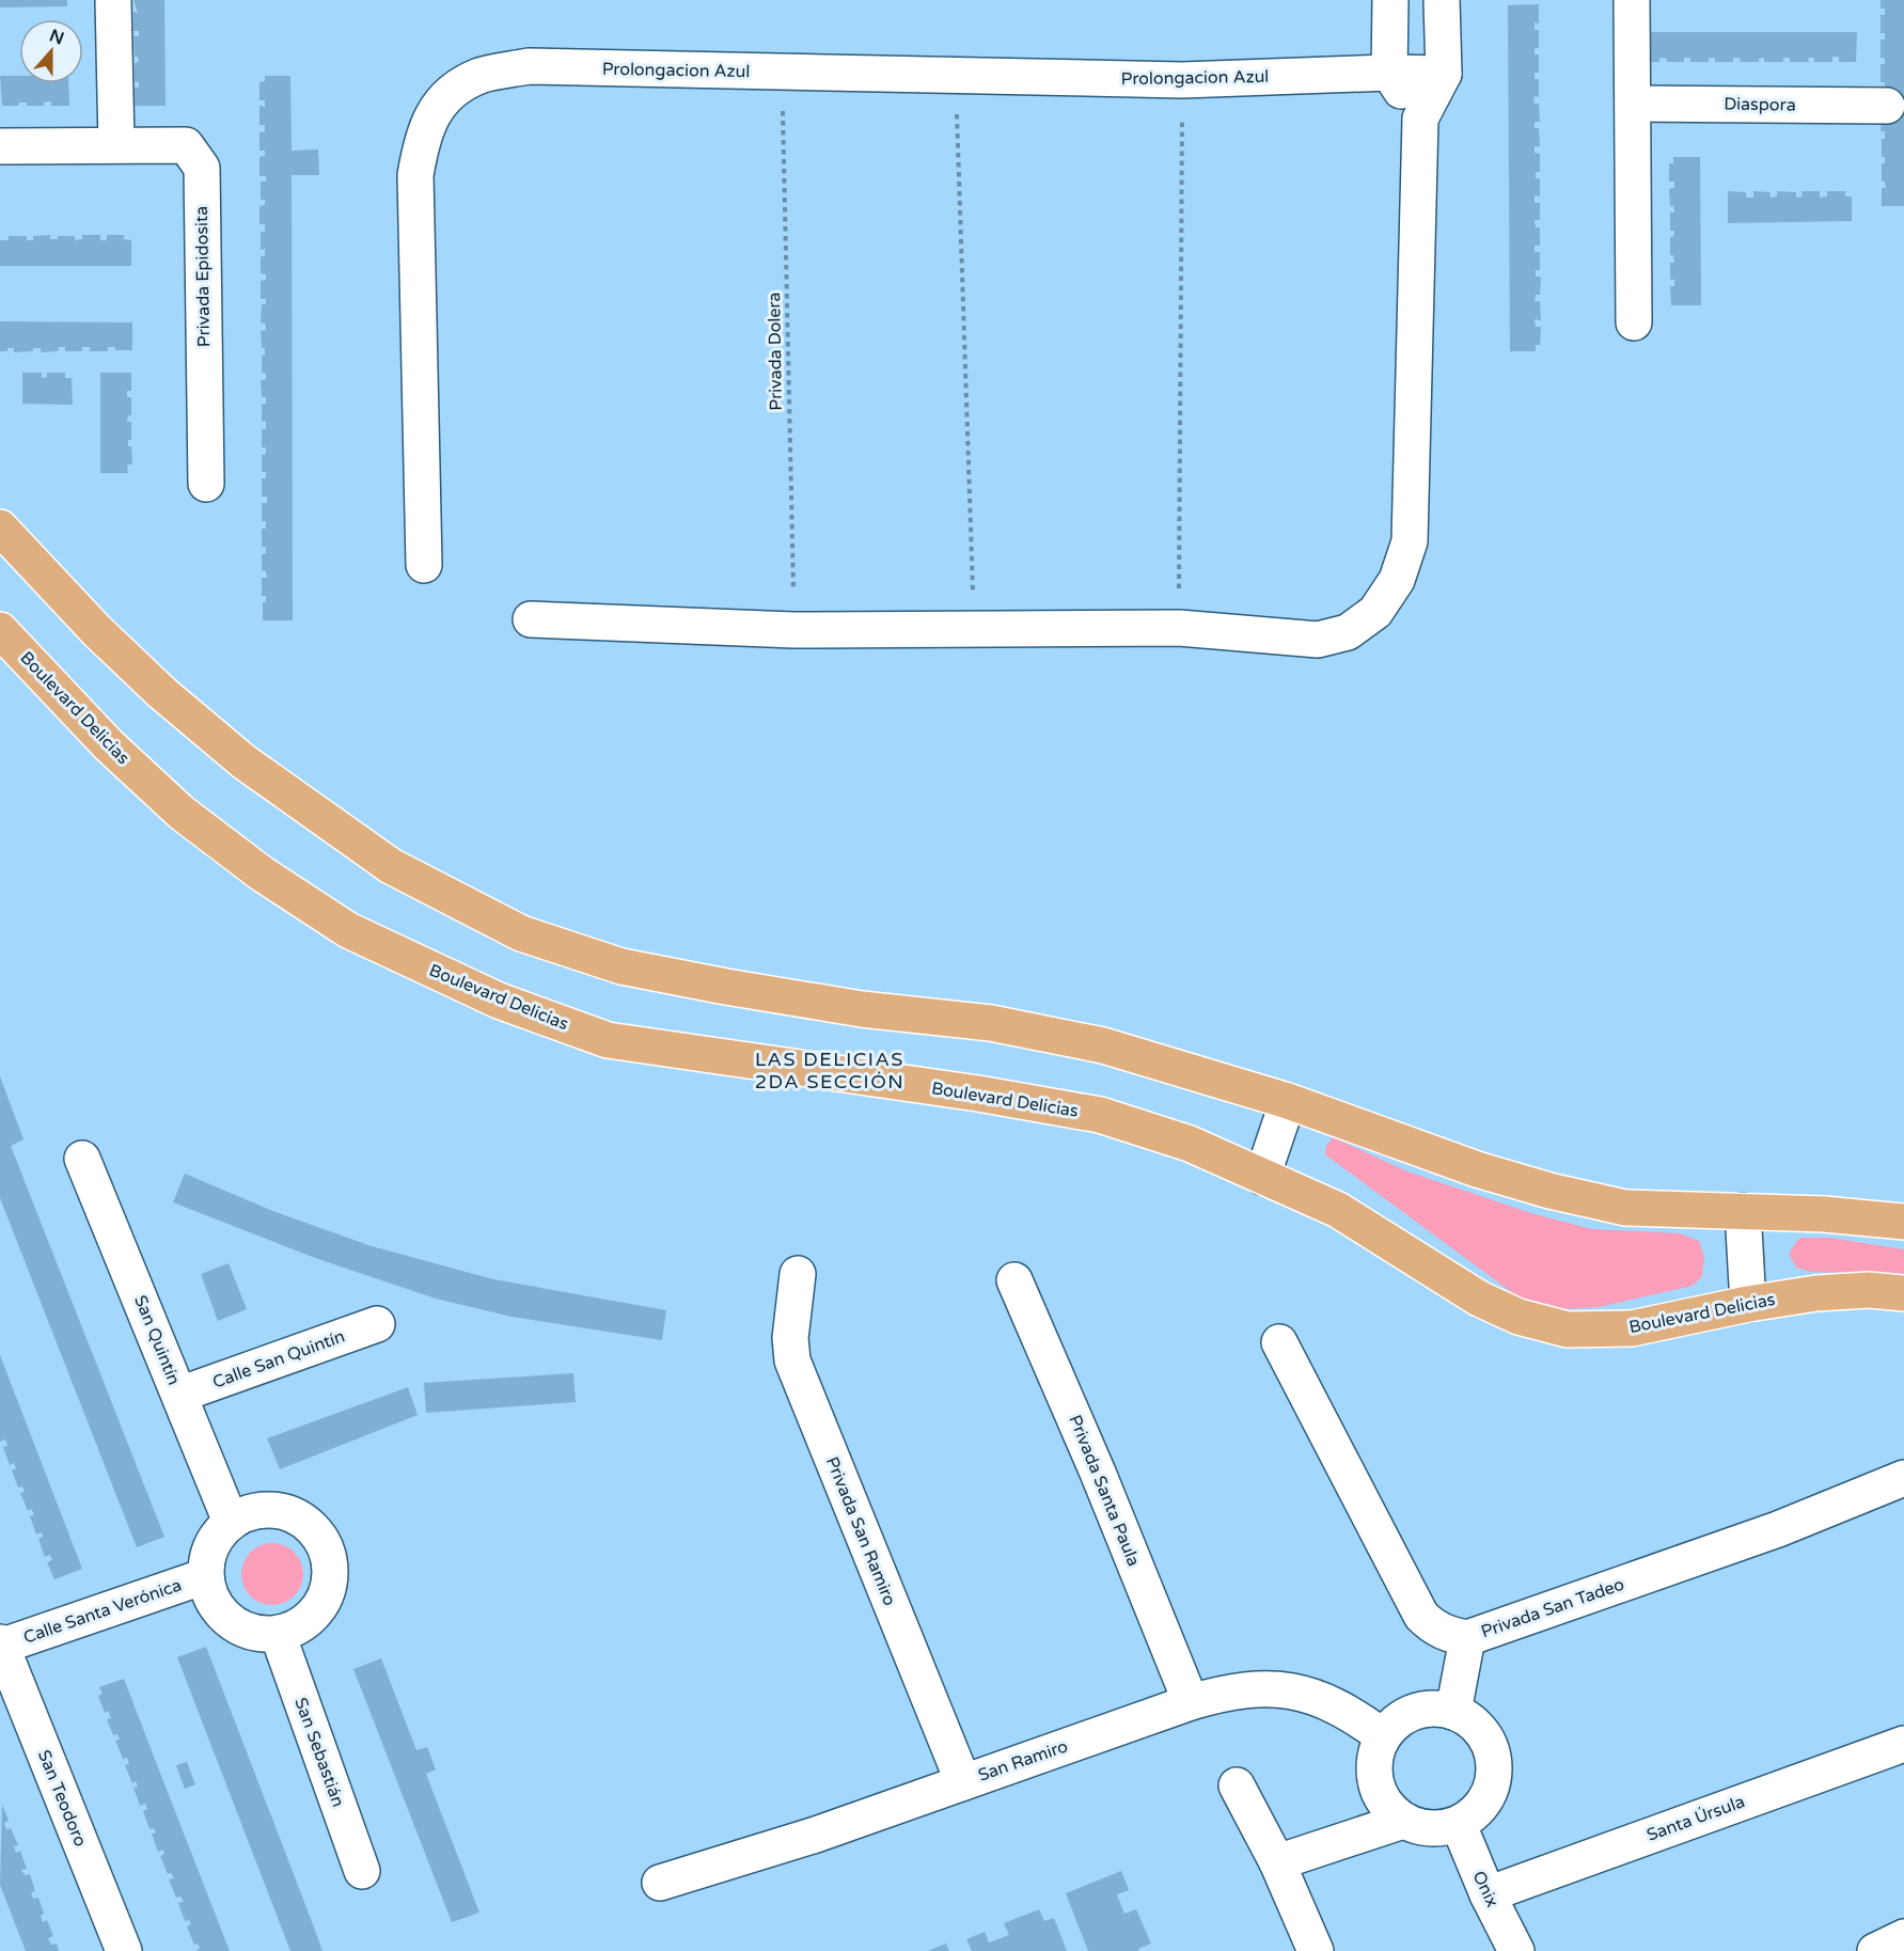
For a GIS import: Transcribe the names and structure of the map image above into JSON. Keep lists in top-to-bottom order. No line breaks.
{"streets":{"main road":["Boulevard Delicias"],"street":["Prolongacion Azul","Diaspora","Privada Epidosita","San Quintín","Calle San Quintín","Privada Santa Paula","Privada San Ramiro","Privada San Tadeo","Calle Santa Verónica","San Sebastián","San Ramiro","San Teodoro","Santa Úrsula","Onix"],"path":["Privada Dolera"]},"crossings":[["Prolongacion Azul","Privada Dolera"],["San Quintín","Calle San Quintín"],["San Quintín","Calle Santa Verónica"],["San Quintín","San Sebastián"],["Privada Santa Paula","San Ramiro"],["Privada San Ramiro","San Ramiro"],["Calle Santa Verónica","San Sebastián"],["Calle Santa Verónica","San Teodoro"],["San Ramiro","Onix"],["Santa Úrsula","Onix"]],"districts":["LAS DELICIAS 2DA SECCIÓN"],"north":"top"}
